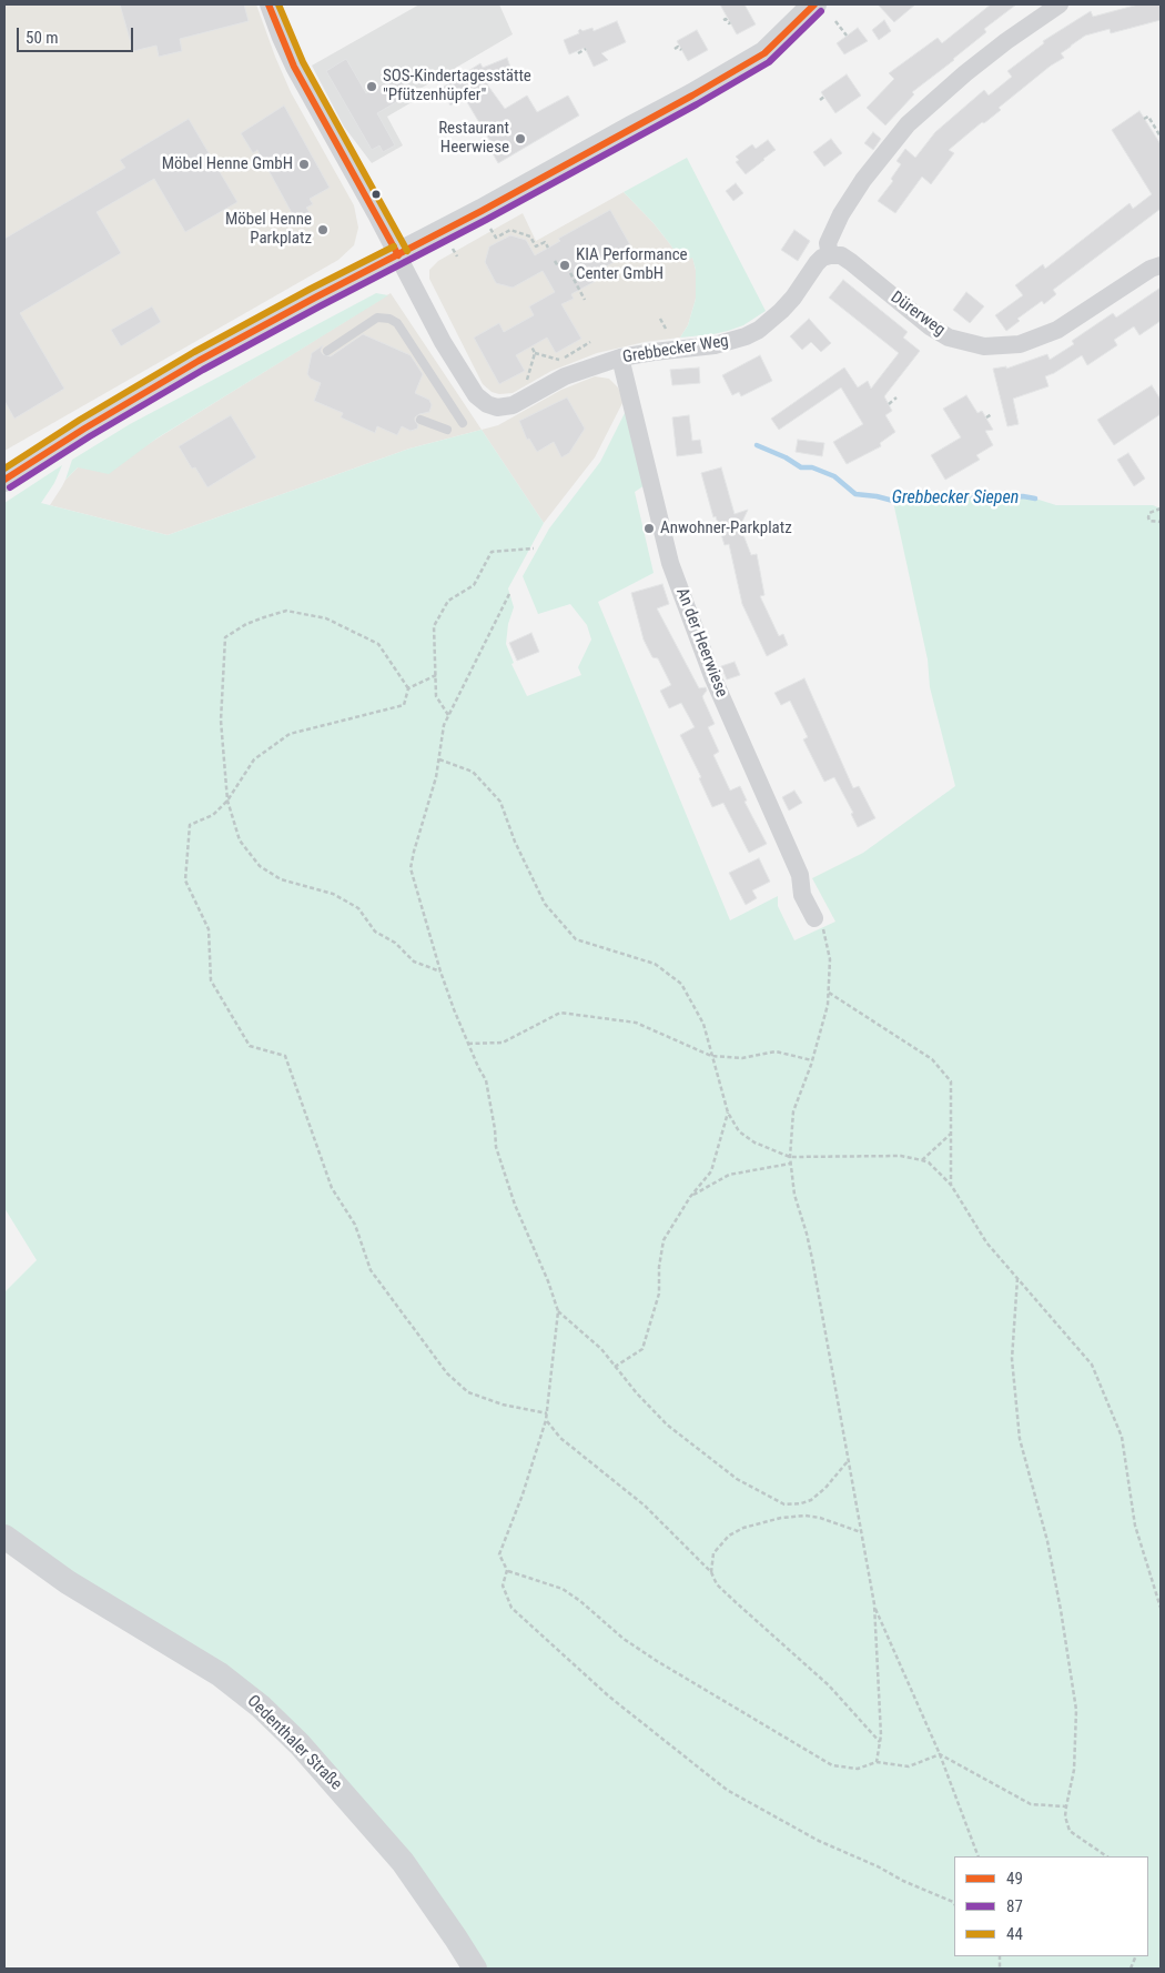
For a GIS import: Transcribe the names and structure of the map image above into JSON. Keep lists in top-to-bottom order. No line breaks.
{"streets":{"main road":["Oedenthaler Straße"],"street":["Dürerweg","Grebbecker Weg","An der Heerwiese"]},"crossings":[["Dürerweg","Grebbecker Weg"],["Grebbecker Weg","An der Heerwiese"]],"water":["Grebbecker Siepen"],"places":["SOS-Kindertagesstätte \"Pfützenhüpfer\"","Restaurant Heerwiese","Möbel Henne GmbH","Möbel Henne Parkplatz","KIA Performance Center GmbH","Anwohner-Parkplatz"],"lines":["transit line 49","transit line 44","transit line 87"],"legend":["49","87","44"],"scale_bar":"50 m"}
